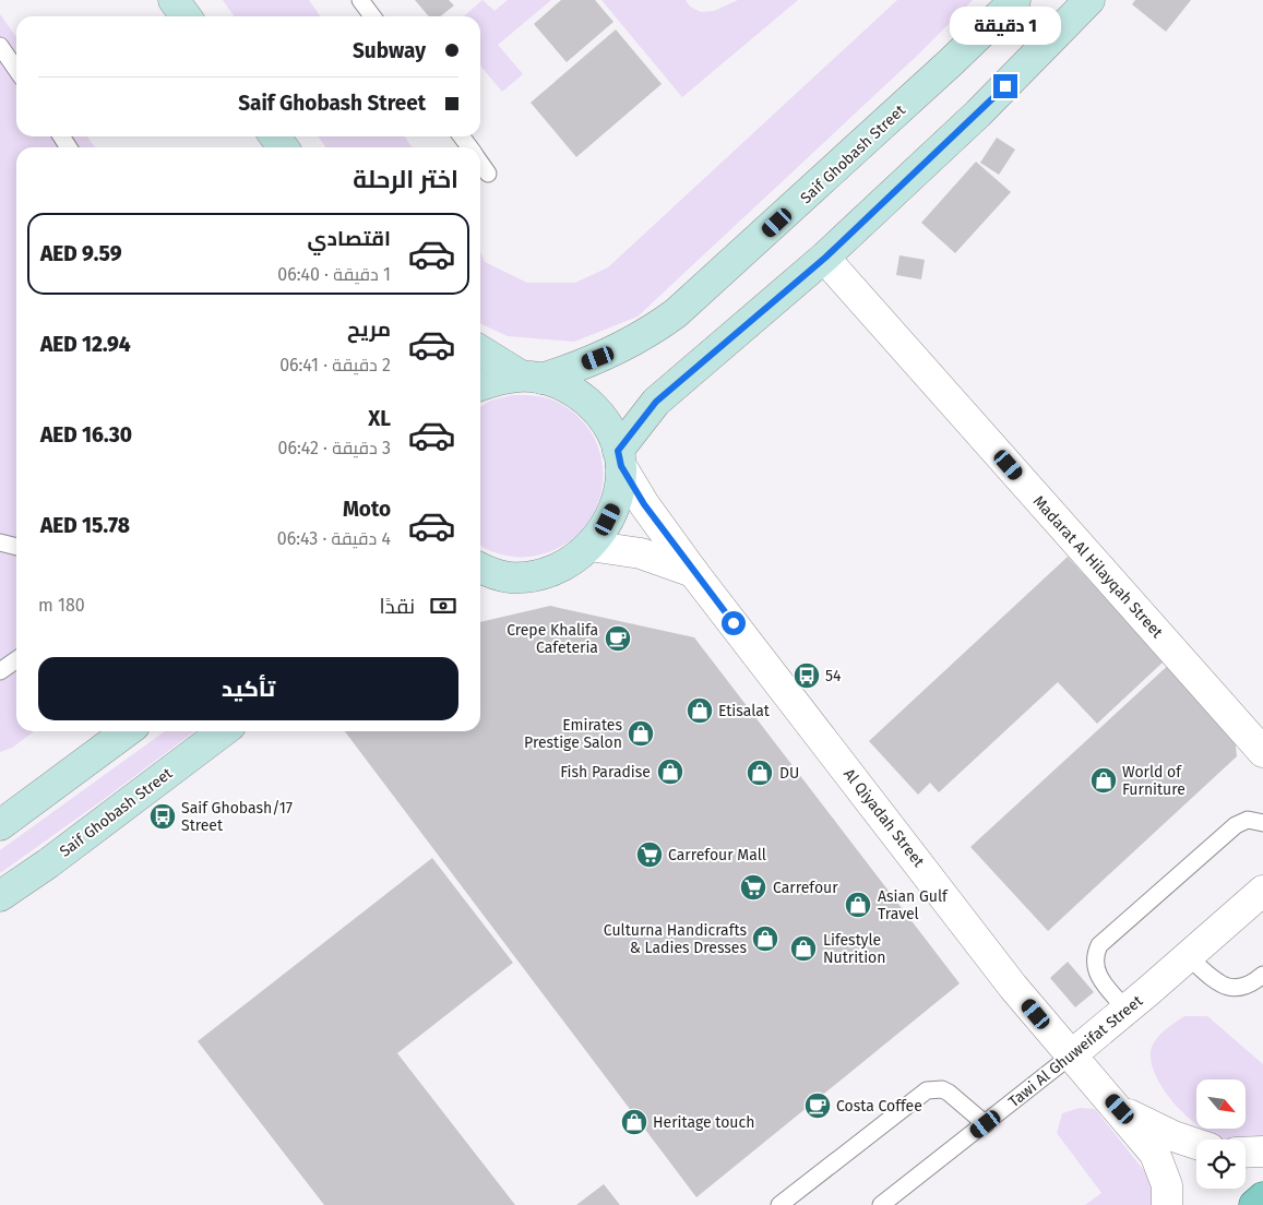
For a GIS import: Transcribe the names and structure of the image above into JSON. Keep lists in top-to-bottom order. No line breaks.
{"streets":{"street":["Saif Ghobash Street","Madarat Al Hilayqah Street","Al Qiyadah Street","Tawi Al Ghuweifat Street"]},"crossings":[["Al Qiyadah Street","Tawi Al Ghuweifat Street"]],"places":{"cafe":["Crepe Khalifa Cafeteria","Costa Coffee"],"bus stop":["54","Saif Ghobash/17 Street"],"shop":["Etisalat","Emirates Prestige Salon","Fish Paradise","DU","World of Furniture","Asian Gulf Travel","Culturna Handicrafts & Ladies Dresses","Lifestyle Nutrition","Heritage touch"],"supermarket":["Carrefour Mall","Carrefour"]},"north":"bottom right","page":{"bubble":"1 دقيقة","banner":["Subway","Saif Ghobash Street"],"heading":"اختر الرحلة","list":[{"name":"اقتصادي","note":"1 دقيقة · 06:40","value":"AED 9.59"},{"name":"مريح","note":"2 دقيقة · 06:41","value":"AED 12.94"},{"name":"XL","note":"3 دقيقة · 06:42","value":"AED 16.30"},{"name":"Moto","note":"4 دقيقة · 06:43","value":"AED 15.78"}],"pay":["نقدًا","180 m"],"buttons":"تأكيد"}}
